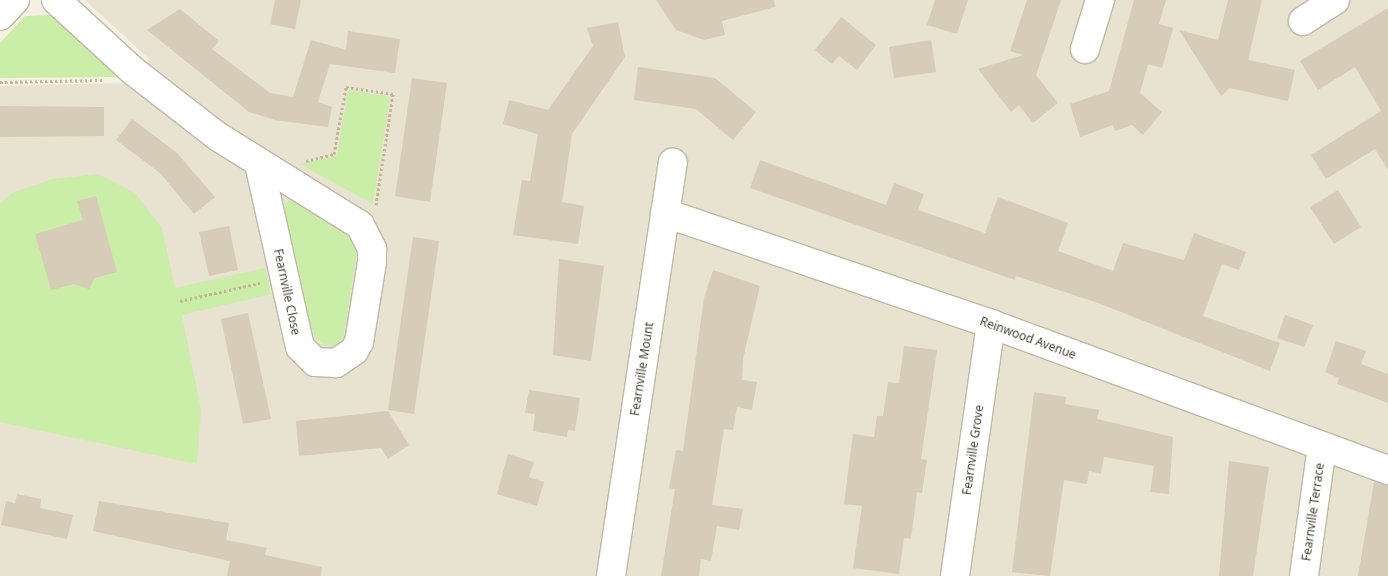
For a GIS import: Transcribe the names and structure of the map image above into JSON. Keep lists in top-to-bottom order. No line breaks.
{"streets":{"street":["Fearnville Close","Reinwood Avenue","Fearnville Mount","Fearnville Grove","Fearnville Terrace"]},"crossings":[["Reinwood Avenue","Fearnville Mount"],["Reinwood Avenue","Fearnville Grove"],["Reinwood Avenue","Fearnville Terrace"]]}
